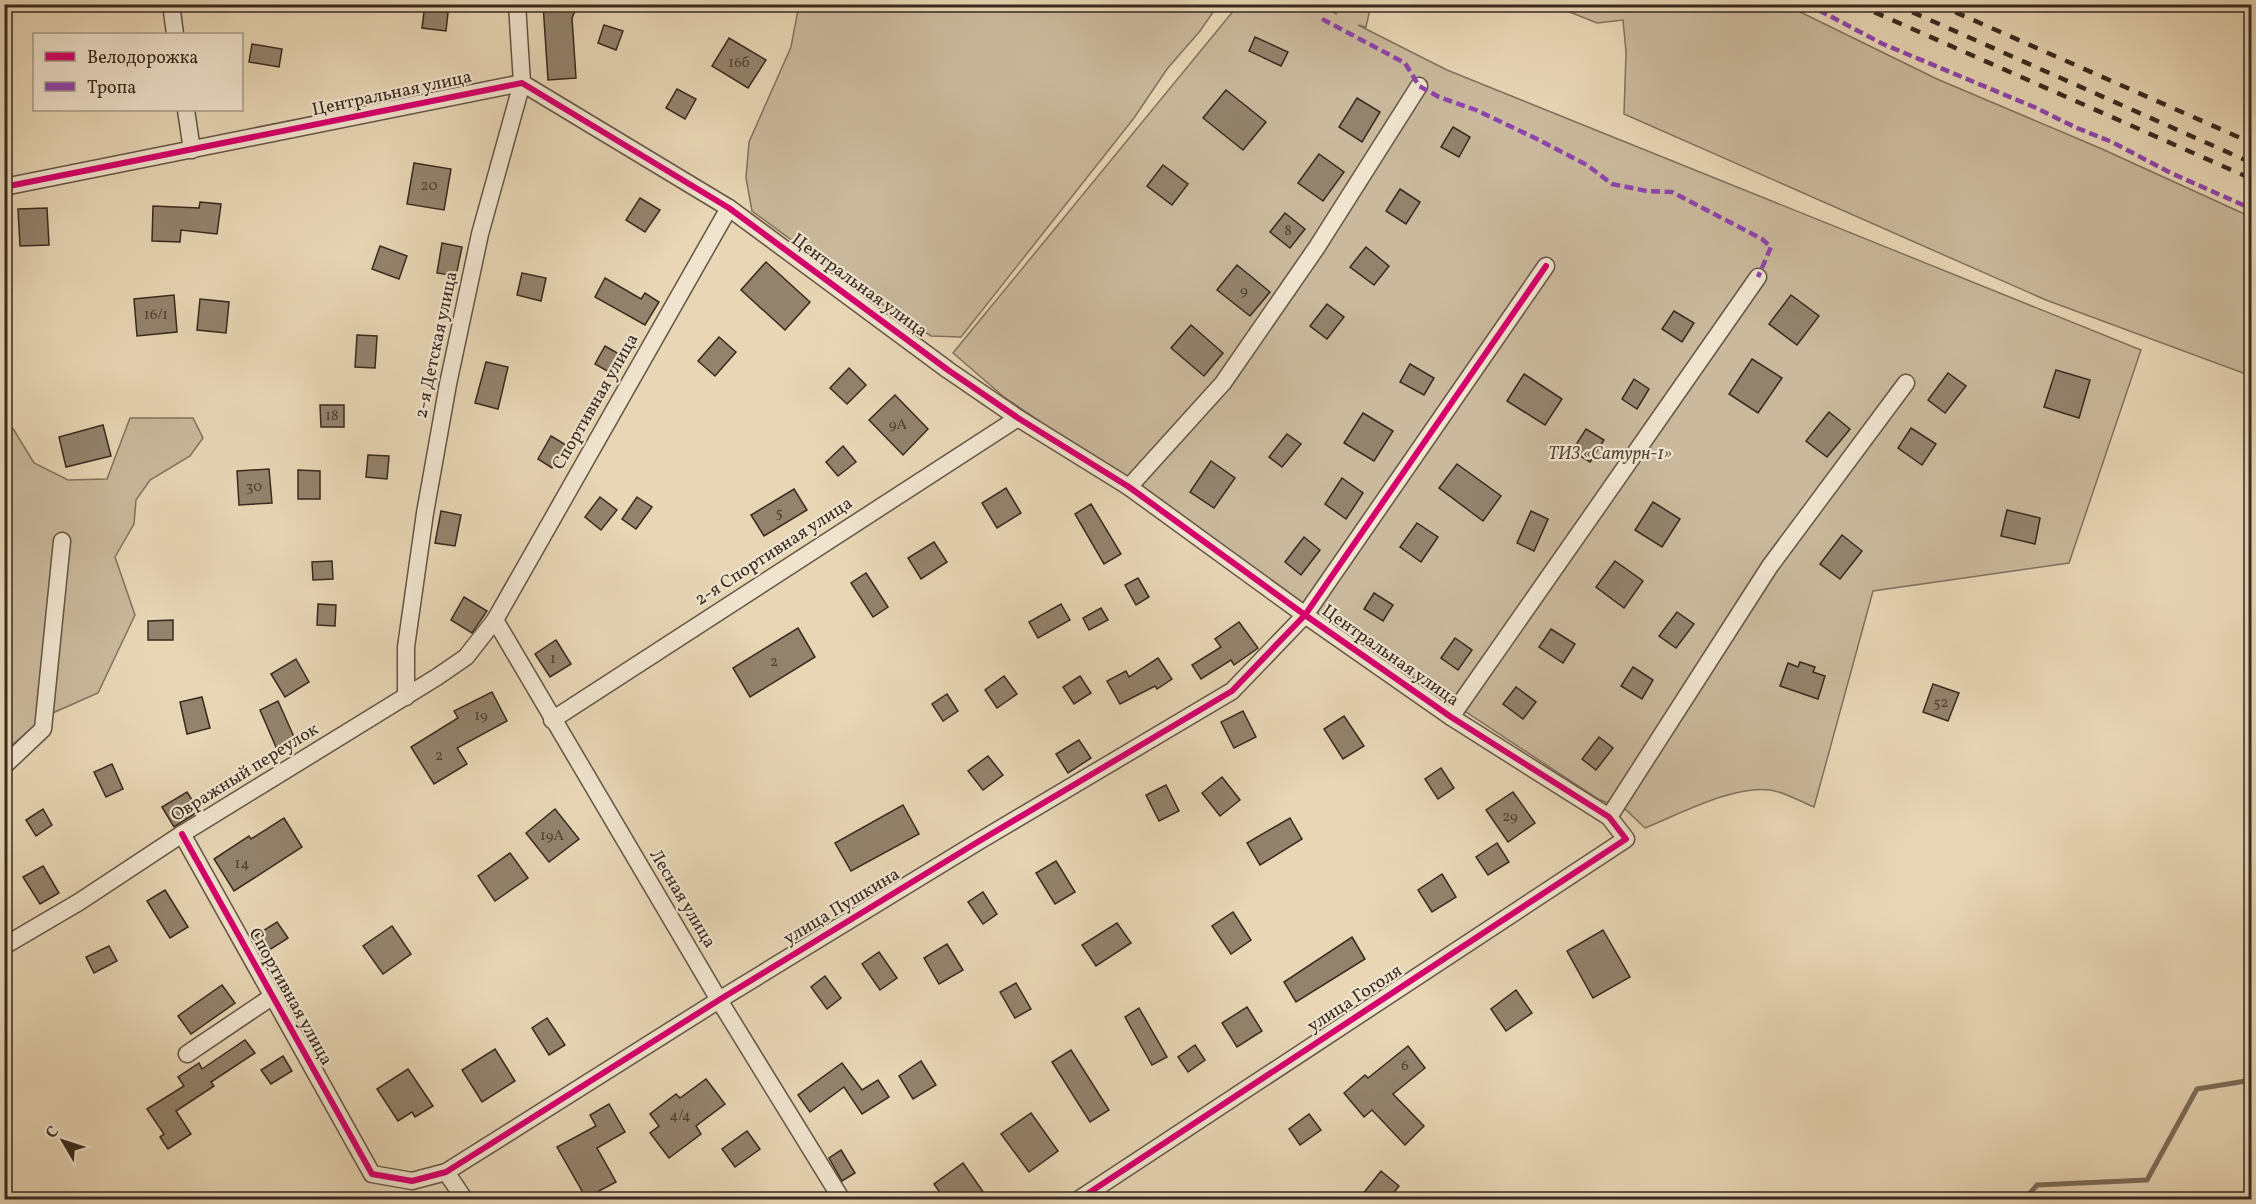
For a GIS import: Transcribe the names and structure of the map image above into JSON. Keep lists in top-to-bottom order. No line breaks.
{"streets":{"street":["Центральная улица","2-я Детская улица","Спортивная улица","2-я Спортивная улица","Овражный переулок","Лесная улица","улица Пушкина","улица Гоголя"]},"crossings":[["Центральная улица","2-я Детская улица"],["Центральная улица","Спортивная улица"],["Центральная улица","2-я Спортивная улица"],["Центральная улица","улица Пушкина"],["Центральная улица","улица Гоголя"],["2-я Детская улица","Овражный переулок"],["Спортивная улица","Овражный переулок"],["Спортивная улица","Лесная улица"],["Спортивная улица","улица Пушкина"],["2-я Спортивная улица","Лесная улица"],["Овражный переулок","Лесная улица"],["Лесная улица","улица Пушкина"]],"parks":["ТИЗ «Сатурн-1»"],"house_numbers":["16б","20","8","9","16/1","18","9А","30","5","1","2","52","19","2","29","19А","14","6","4/4"],"legend":["Велодорожка","Тропа"],"north":"top left"}
